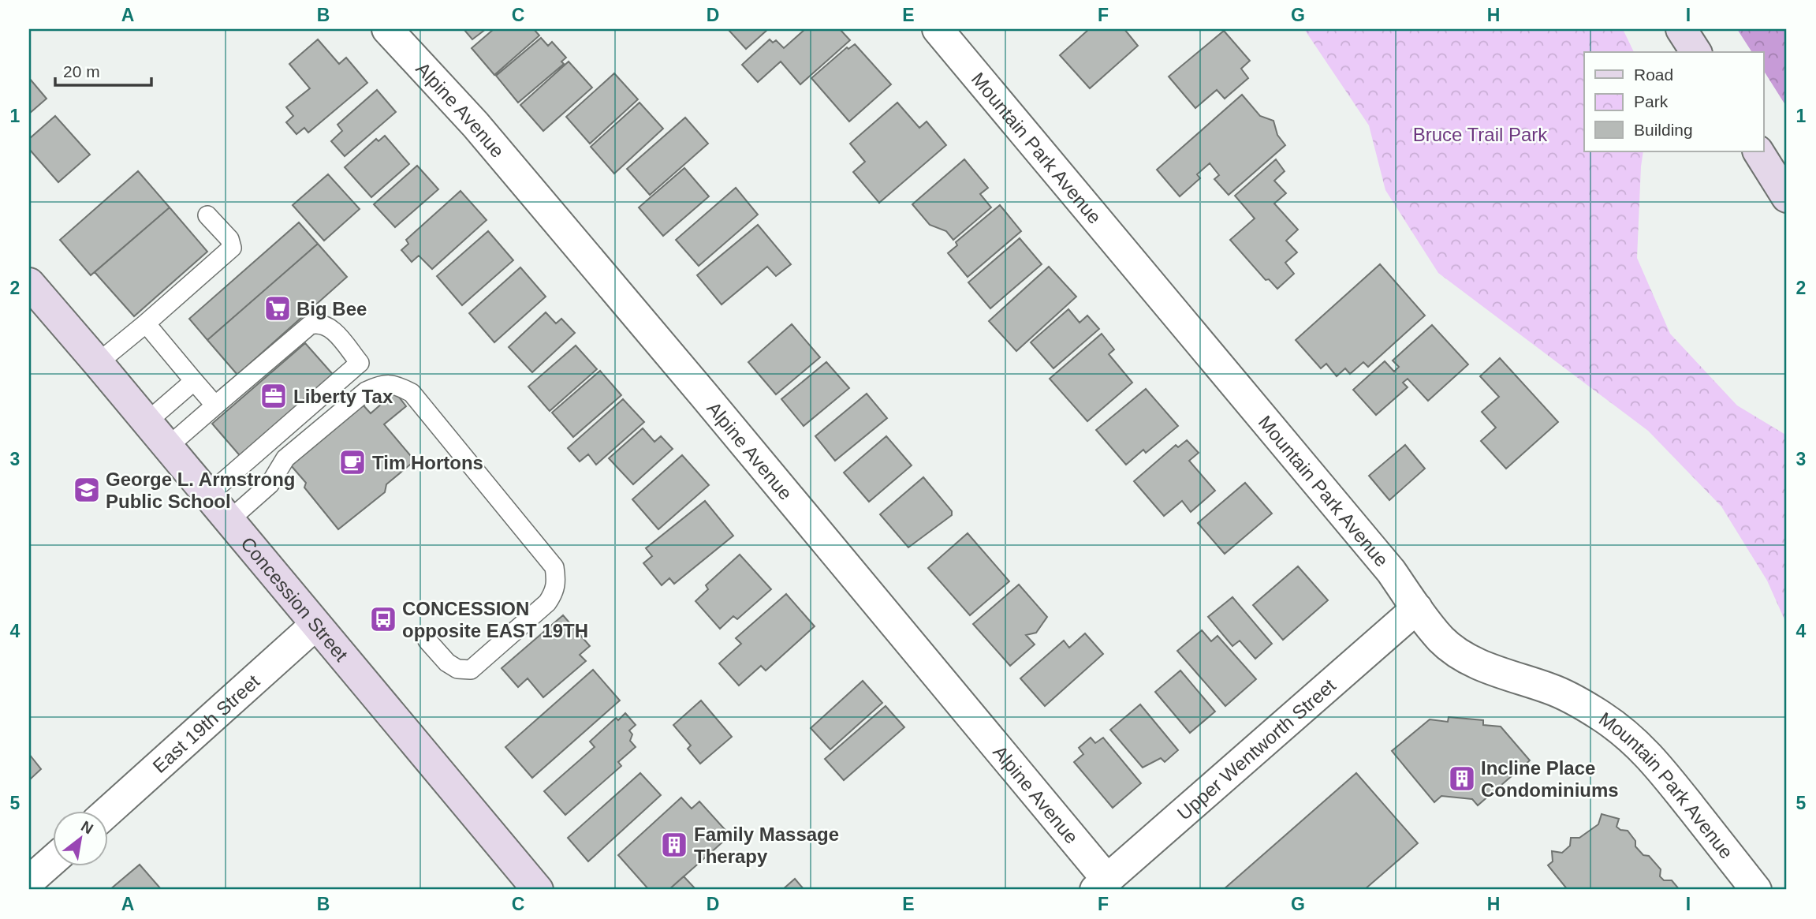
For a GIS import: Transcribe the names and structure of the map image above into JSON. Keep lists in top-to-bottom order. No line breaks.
{"streets":{"main road":["Concession Street"],"street":["Alpine Avenue","Mountain Park Avenue","East 19th Street","Upper Wentworth Street"]},"crossings":[["Alpine Avenue","Upper Wentworth Street"],["Mountain Park Avenue","Upper Wentworth Street"],["Concession Street","East 19th Street"]],"parks":["Bruce Trail Park"],"places":{"supermarket":["Big Bee"],"office":["Liberty Tax"],"cafe":["Tim Hortons"],"school or university":["George L. Armstrong Public School"],"bus stop":["CONCESSION opposite EAST 19TH"],"building":["Incline Place Condominiums","Family Massage Therapy"]},"legend":["Road","Park","Building"],"scale_bar":"20 m","north":"top right","grid":{"columns":["A","B","C","D","E","F","G","H","I"],"rows":["1","2","3","4","5"]}}
